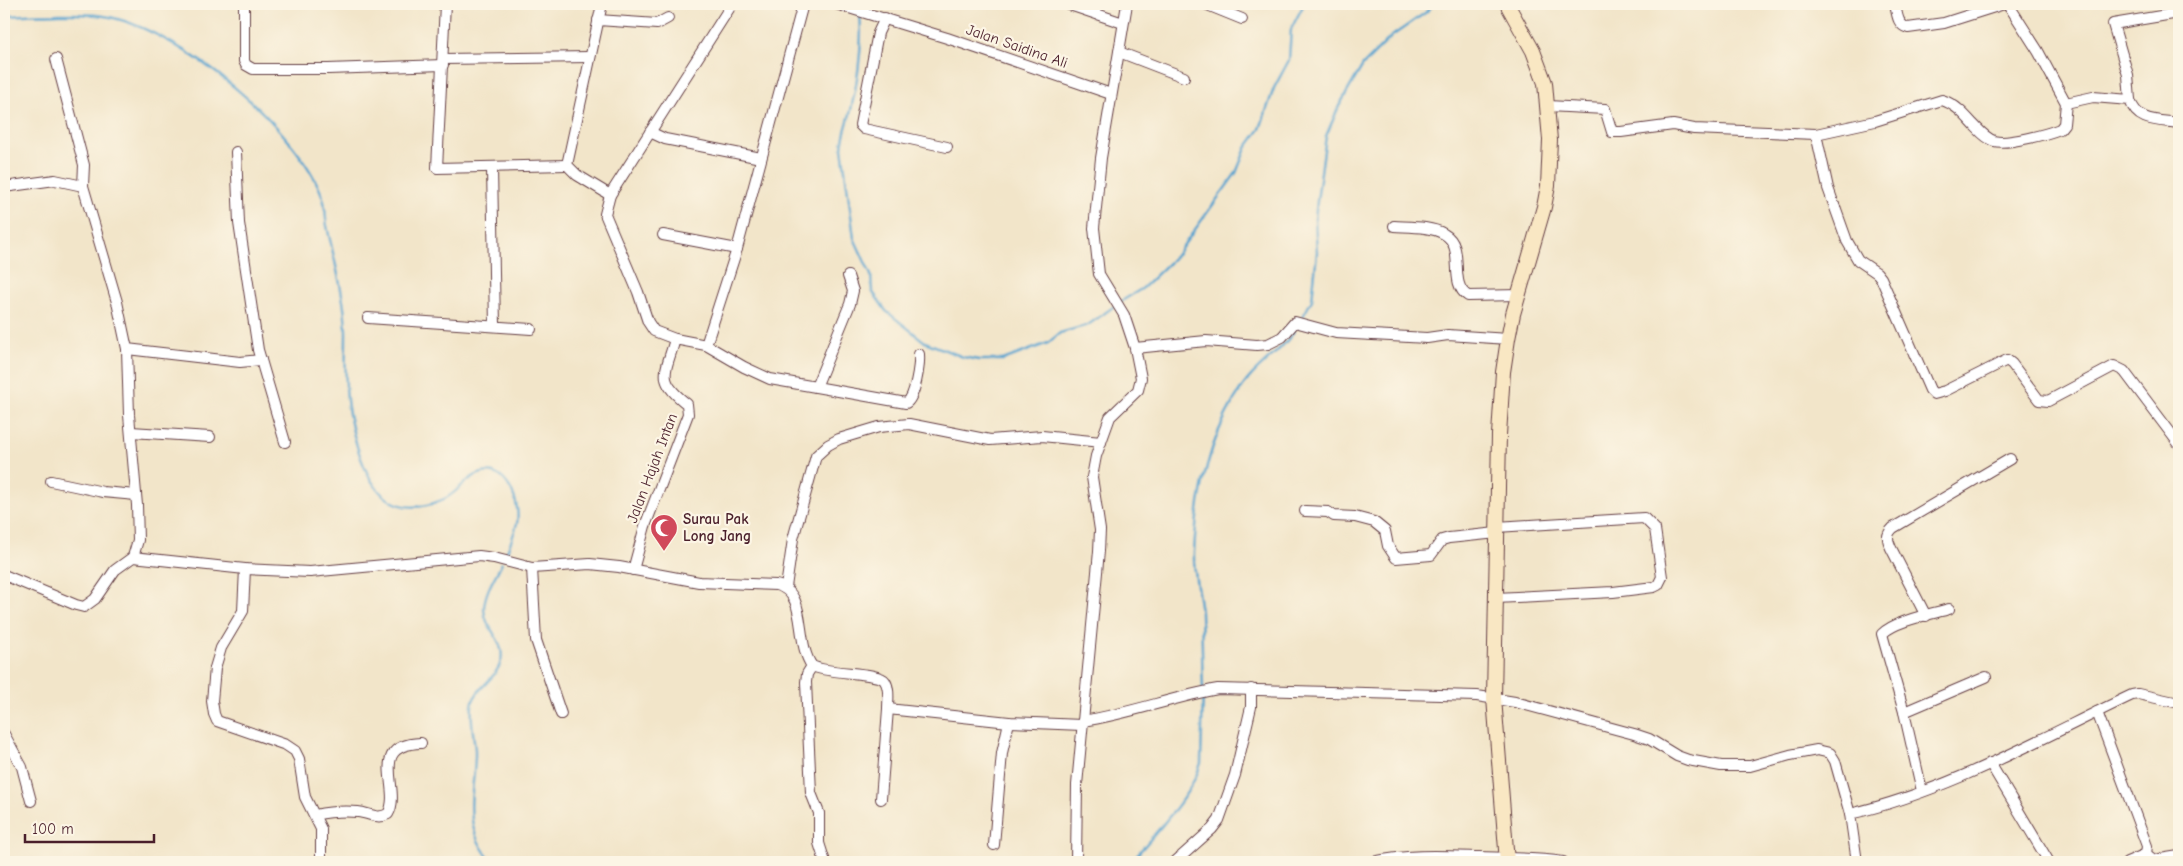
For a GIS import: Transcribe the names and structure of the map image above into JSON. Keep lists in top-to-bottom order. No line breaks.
{"streets":{"street":["Jalan Saidina Ali","Jalan Hajah Intan"]},"places":{"mosque":["Surau Pak Long Jang"]},"scale_bar":"100 m"}
